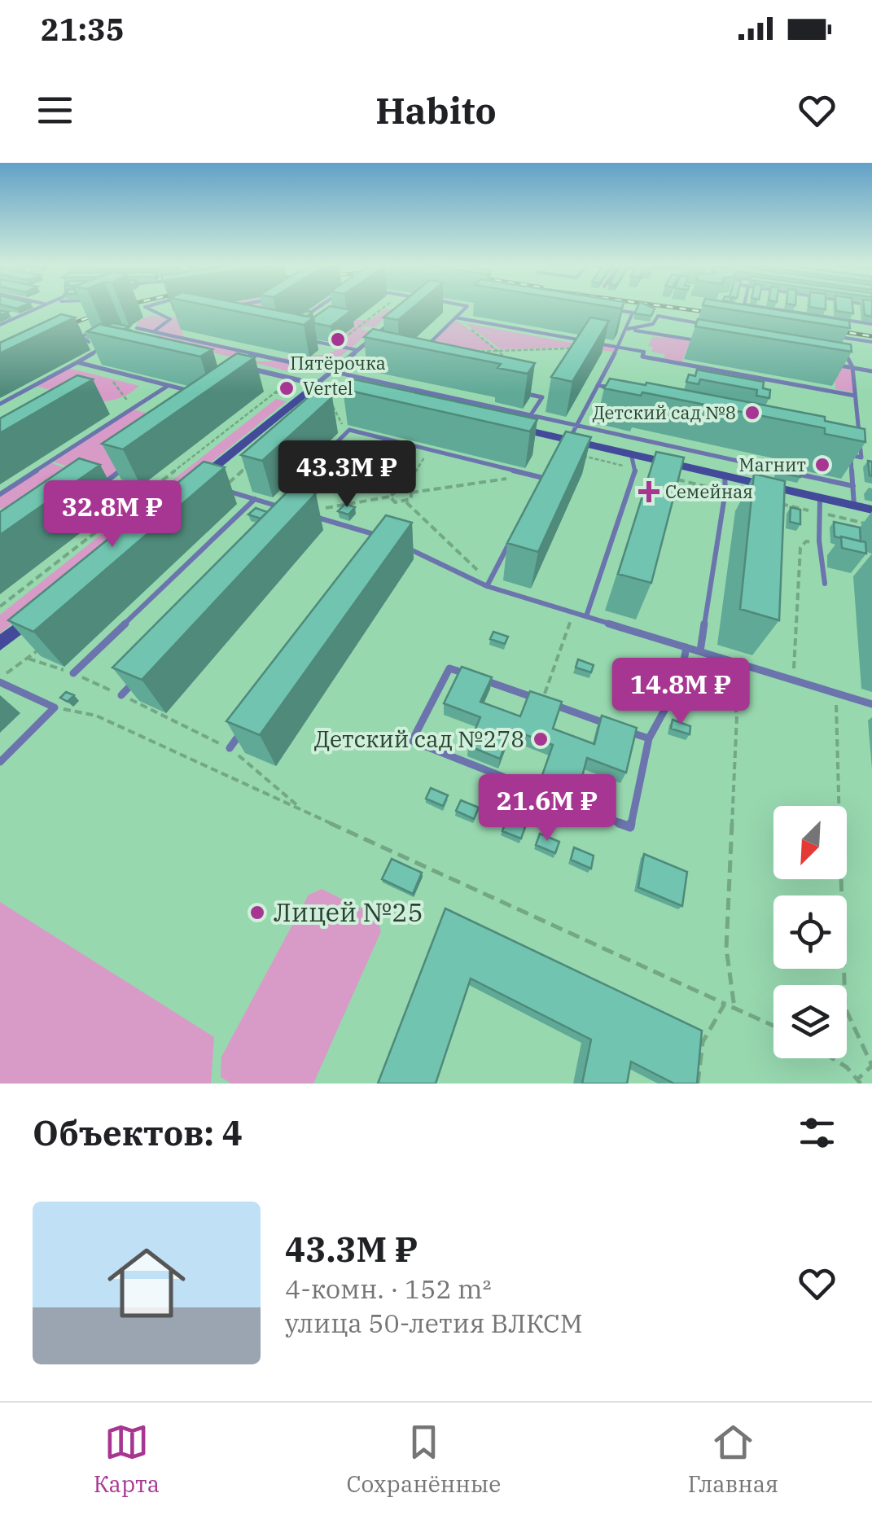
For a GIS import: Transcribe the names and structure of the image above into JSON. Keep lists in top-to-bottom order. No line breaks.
{"places":{"other":["Пятёрочка","Vertel","Детский сад №8","Магнит","Детский сад №278","Лицей №25"],"health":["Семейная"]},"north":"bottom left","page":{"status":"21:35","header":"Habito","price":["43.3M ₽","32.8M ₽","14.8M ₽","21.6M ₽"],"heading":"Объектов: 4","list":[{"name":"43.3M ₽","note":"4-комн. · 152 m² · улица 50-летия ВЛКСМ"}],"tabs":["Карта","Сохранённые","Главная"]}}
